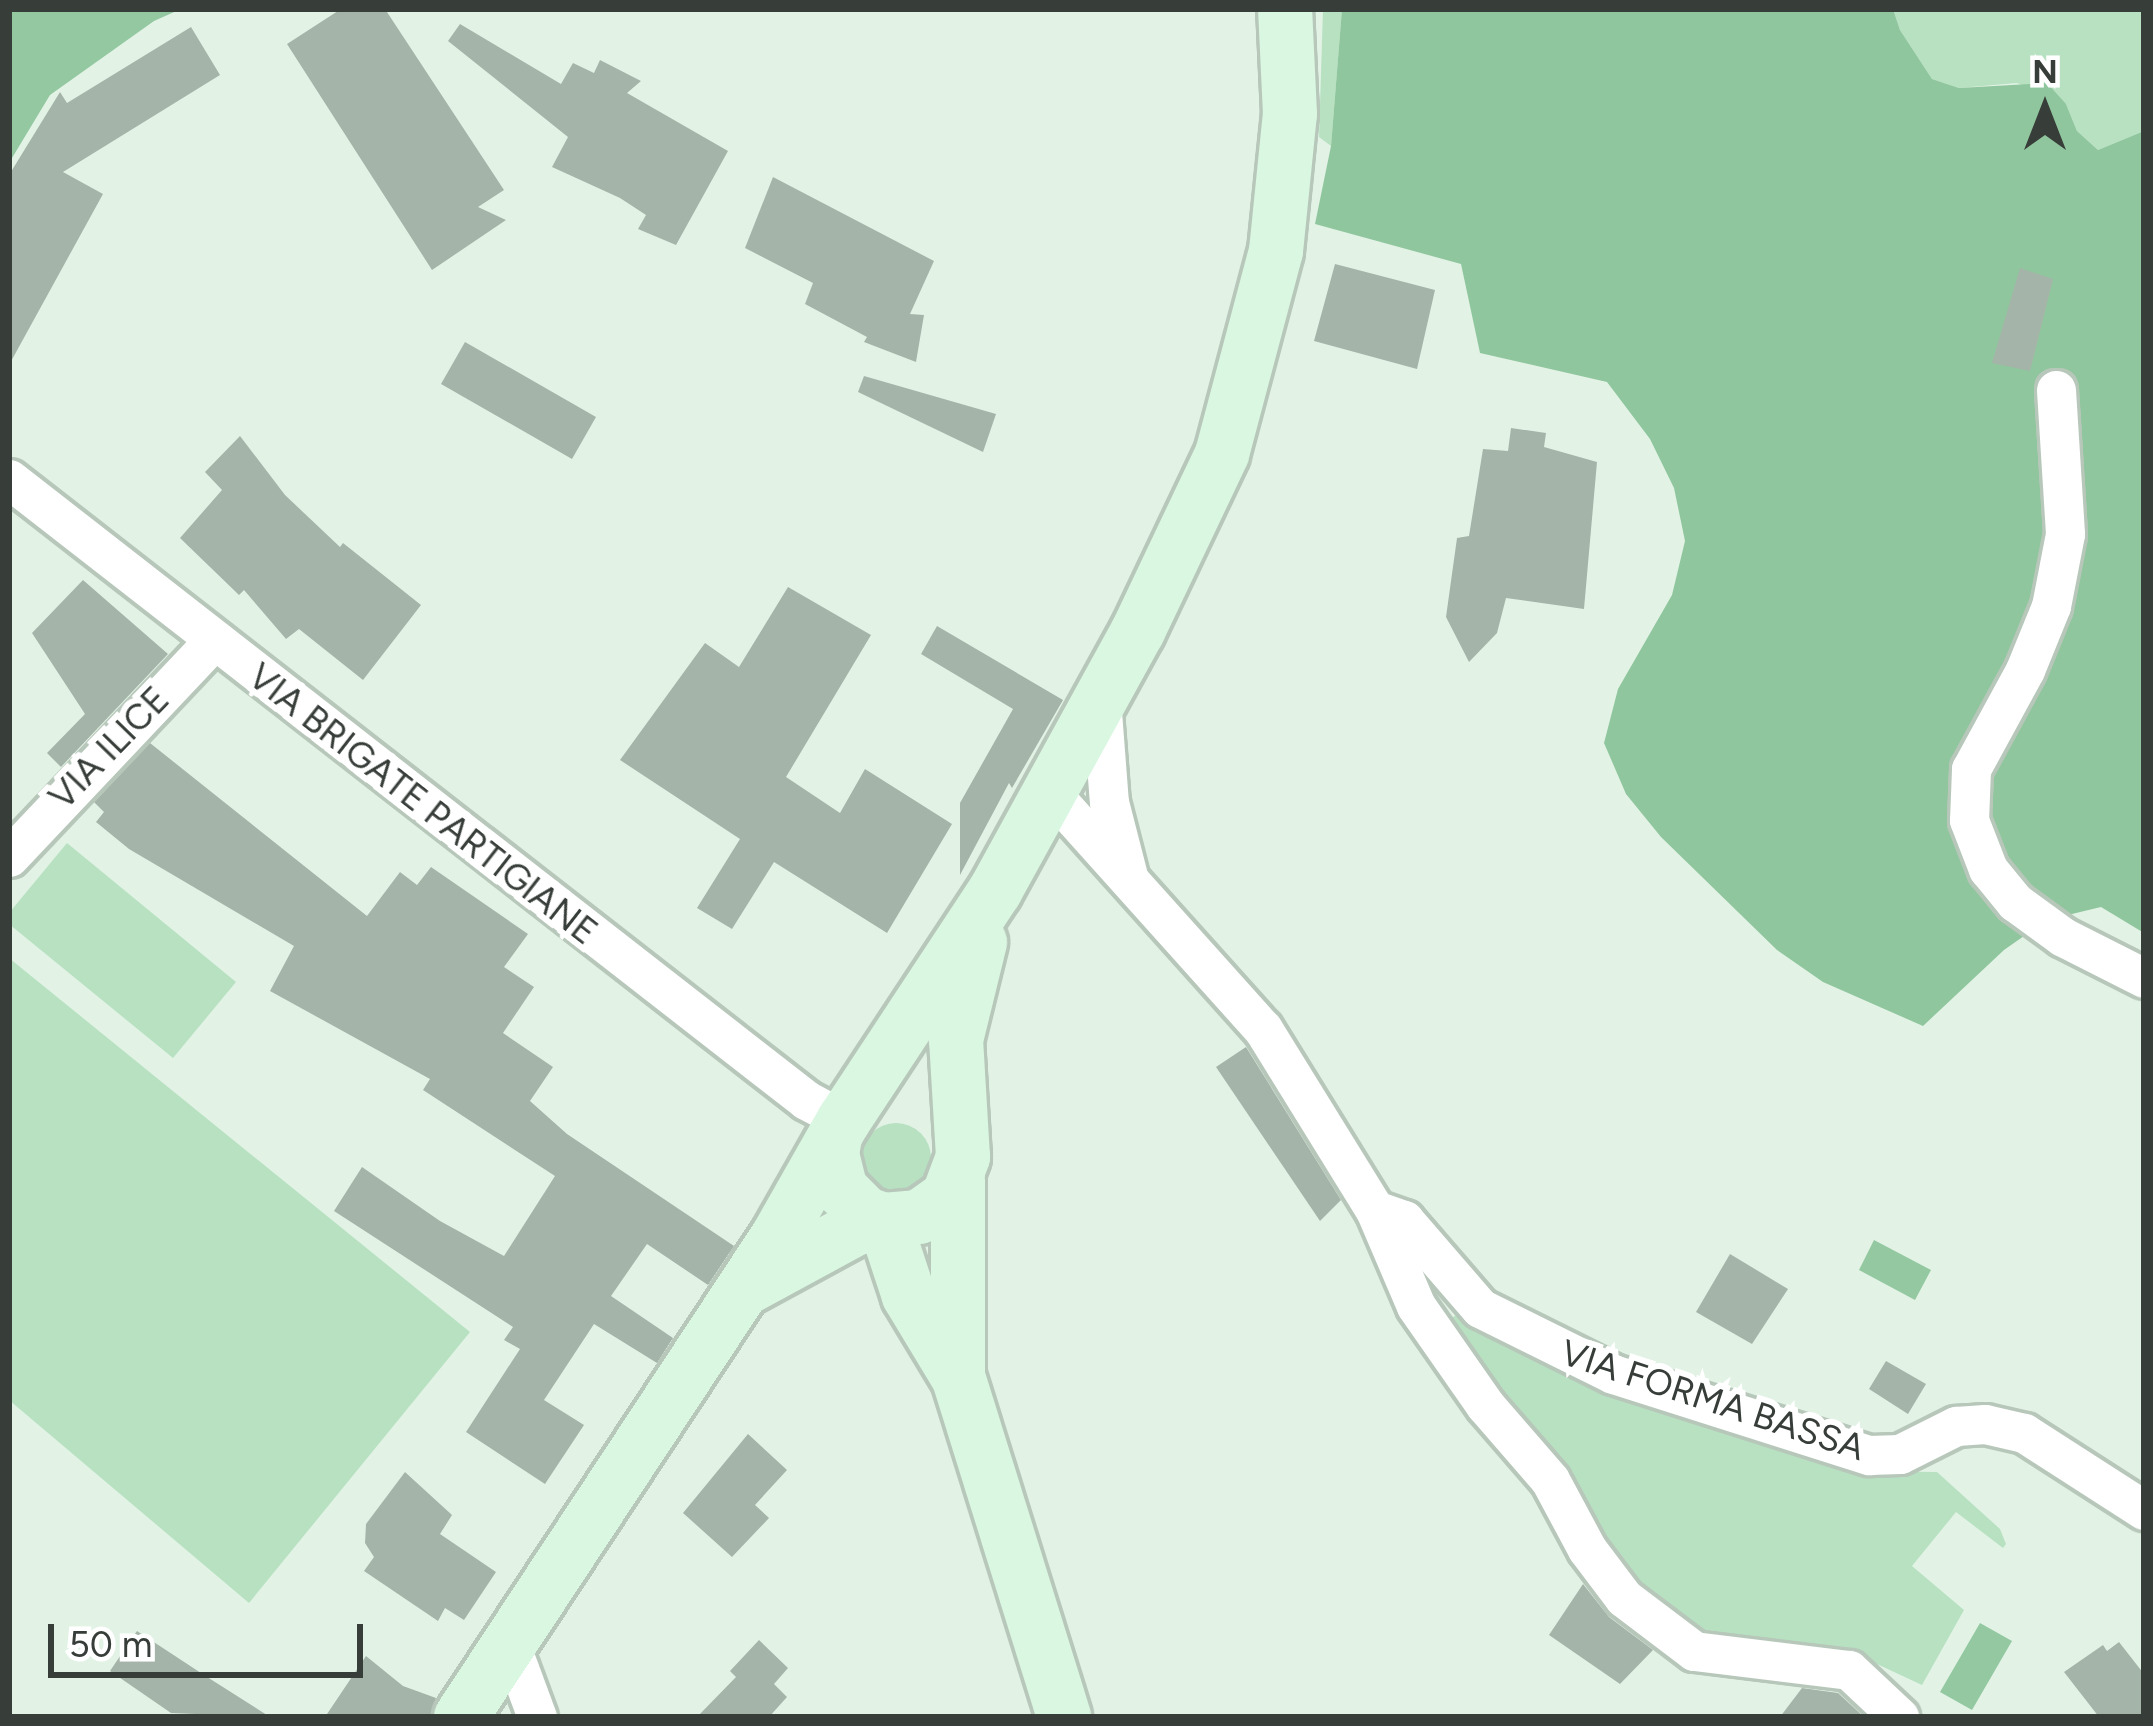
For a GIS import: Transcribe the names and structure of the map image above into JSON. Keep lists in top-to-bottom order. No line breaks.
{"streets":{"street":["VIA ILICE","VIA BRIGATE PARTIGIANE","VIA FORMA BASSA"]},"crossings":[["VIA ILICE","VIA BRIGATE PARTIGIANE"]],"scale_bar":"50 m","north":"top"}
